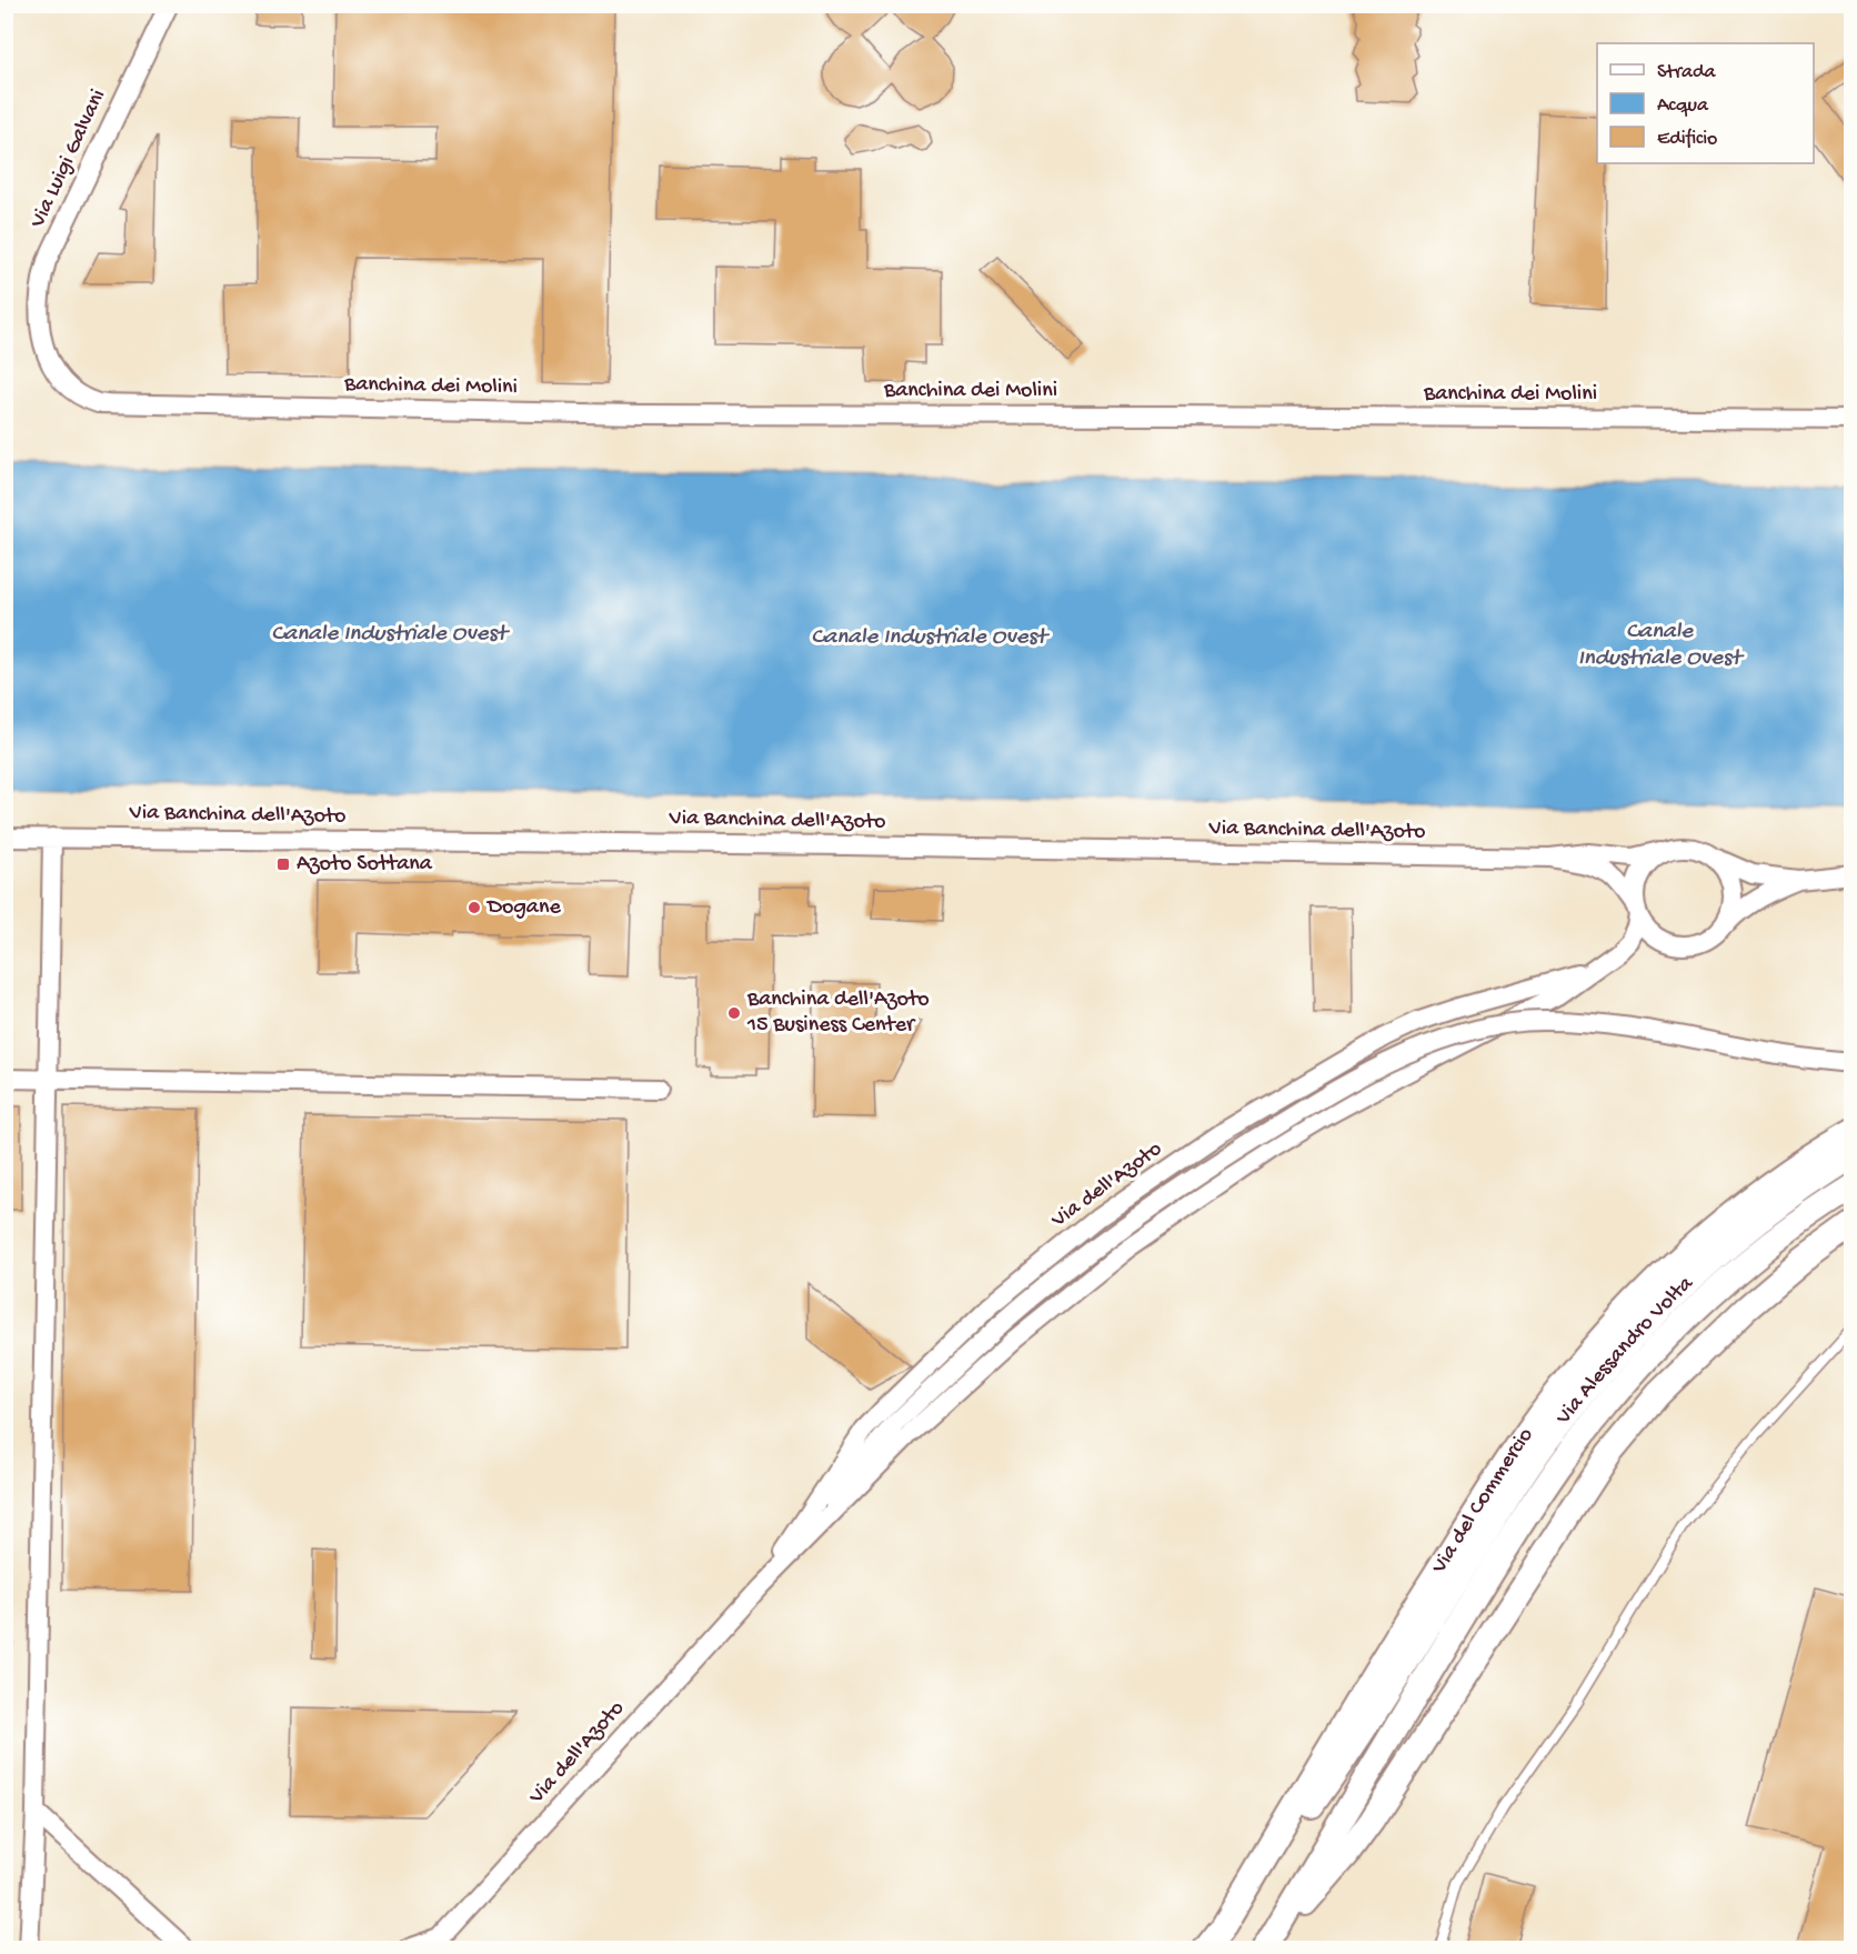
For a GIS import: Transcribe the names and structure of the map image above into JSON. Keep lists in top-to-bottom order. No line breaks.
{"streets":{"street":["Via Luigi Galvani","Banchina dei Molini","Via Banchina dell'Azoto","Via dell'Azoto","Via Alessandro Volta","Via del Commercio"]},"crossings":[["Via Luigi Galvani","Banchina dei Molini"],["Via Alessandro Volta","Via del Commercio"]],"water":["Canale Industriale Ovest"],"places":{"transit":["Azoto Sottana"],"other":["Dogane","Banchina dell'Azoto 15 Business Center"]},"legend":["Strada","Acqua","Edificio"]}
